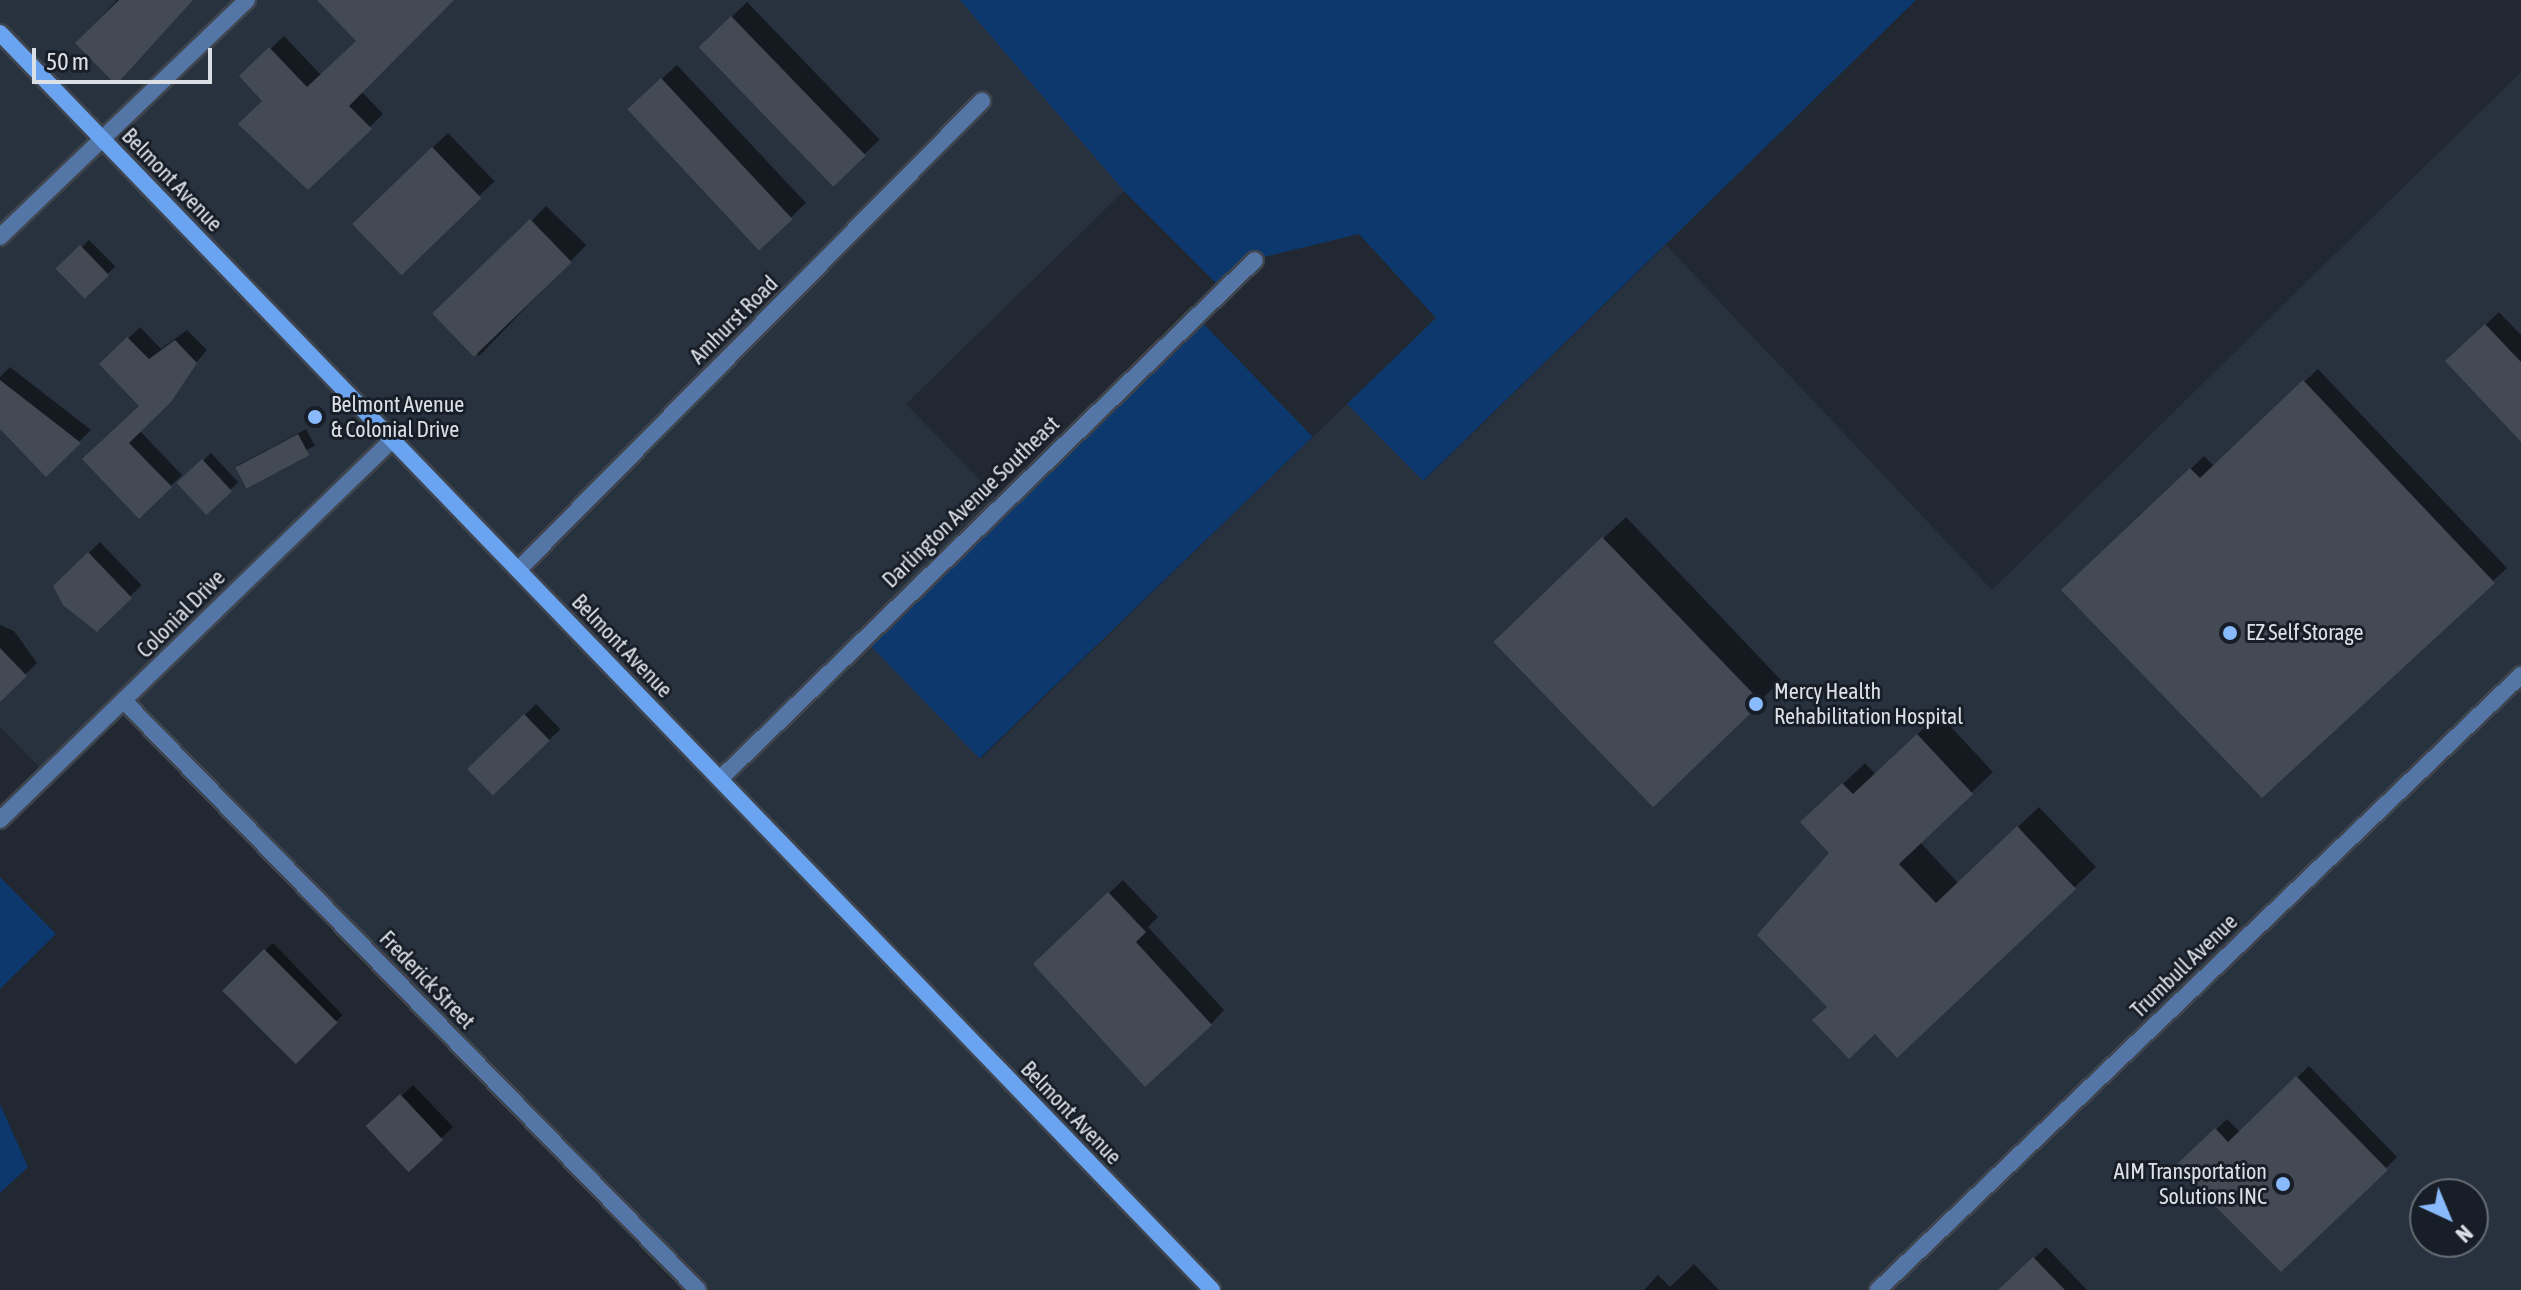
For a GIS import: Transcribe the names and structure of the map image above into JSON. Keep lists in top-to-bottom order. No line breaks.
{"streets":{"main road":["Belmont Avenue"],"street":["Amhurst Road","Darlington Avenue Southeast","Colonial Drive","Trumbull Avenue","Frederick Street"]},"crossings":[["Belmont Avenue","Amhurst Road"],["Belmont Avenue","Darlington Avenue Southeast"],["Belmont Avenue","Colonial Drive"],["Colonial Drive","Frederick Street"]],"places":["Belmont Avenue & Colonial Drive","EZ Self Storage","Mercy Health Rehabilitation Hospital","AIM Transportation Solutions INC"],"scale_bar":"50 m","north":"bottom right"}
